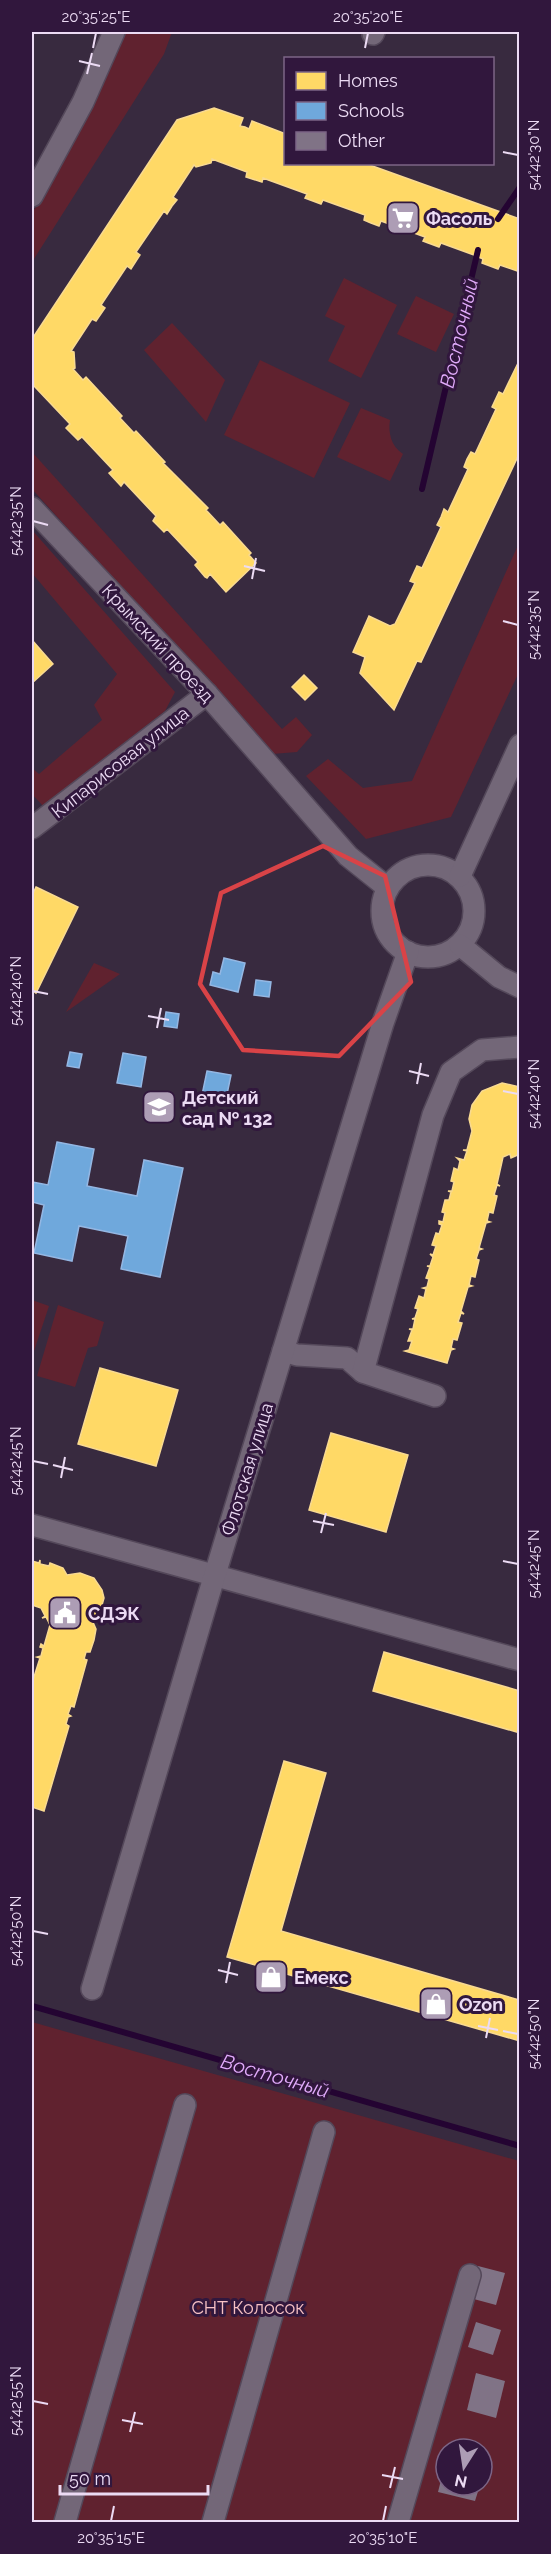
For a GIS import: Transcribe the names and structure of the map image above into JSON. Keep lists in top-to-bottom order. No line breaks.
{"streets":{"street":["Крымский проезд","Кипарисовая улица","Флотская улица"]},"crossings":[["Крымский проезд","Кипарисовая улица"],["Крымский проезд","Флотская улица"]],"water":["Восточный"],"parks":["СНТ Колосок"],"places":{"supermarket":["Фасоль"],"school or university":["Детский сад № 132"],"public building":["СДЭК"],"shop":["Емекс","Ozon"]},"legend":["Homes","Schools","Other"],"scale_bar":"50 m","north":"bottom","coordinates":["20°35'25\"E","20°35'20\"E","54°42'30\"N","54°42'35\"N","54°42'40\"N","54°42'45\"N","54°42'50\"N","54°42'55\"N","20°35'15\"E","20°35'10\"E"]}
